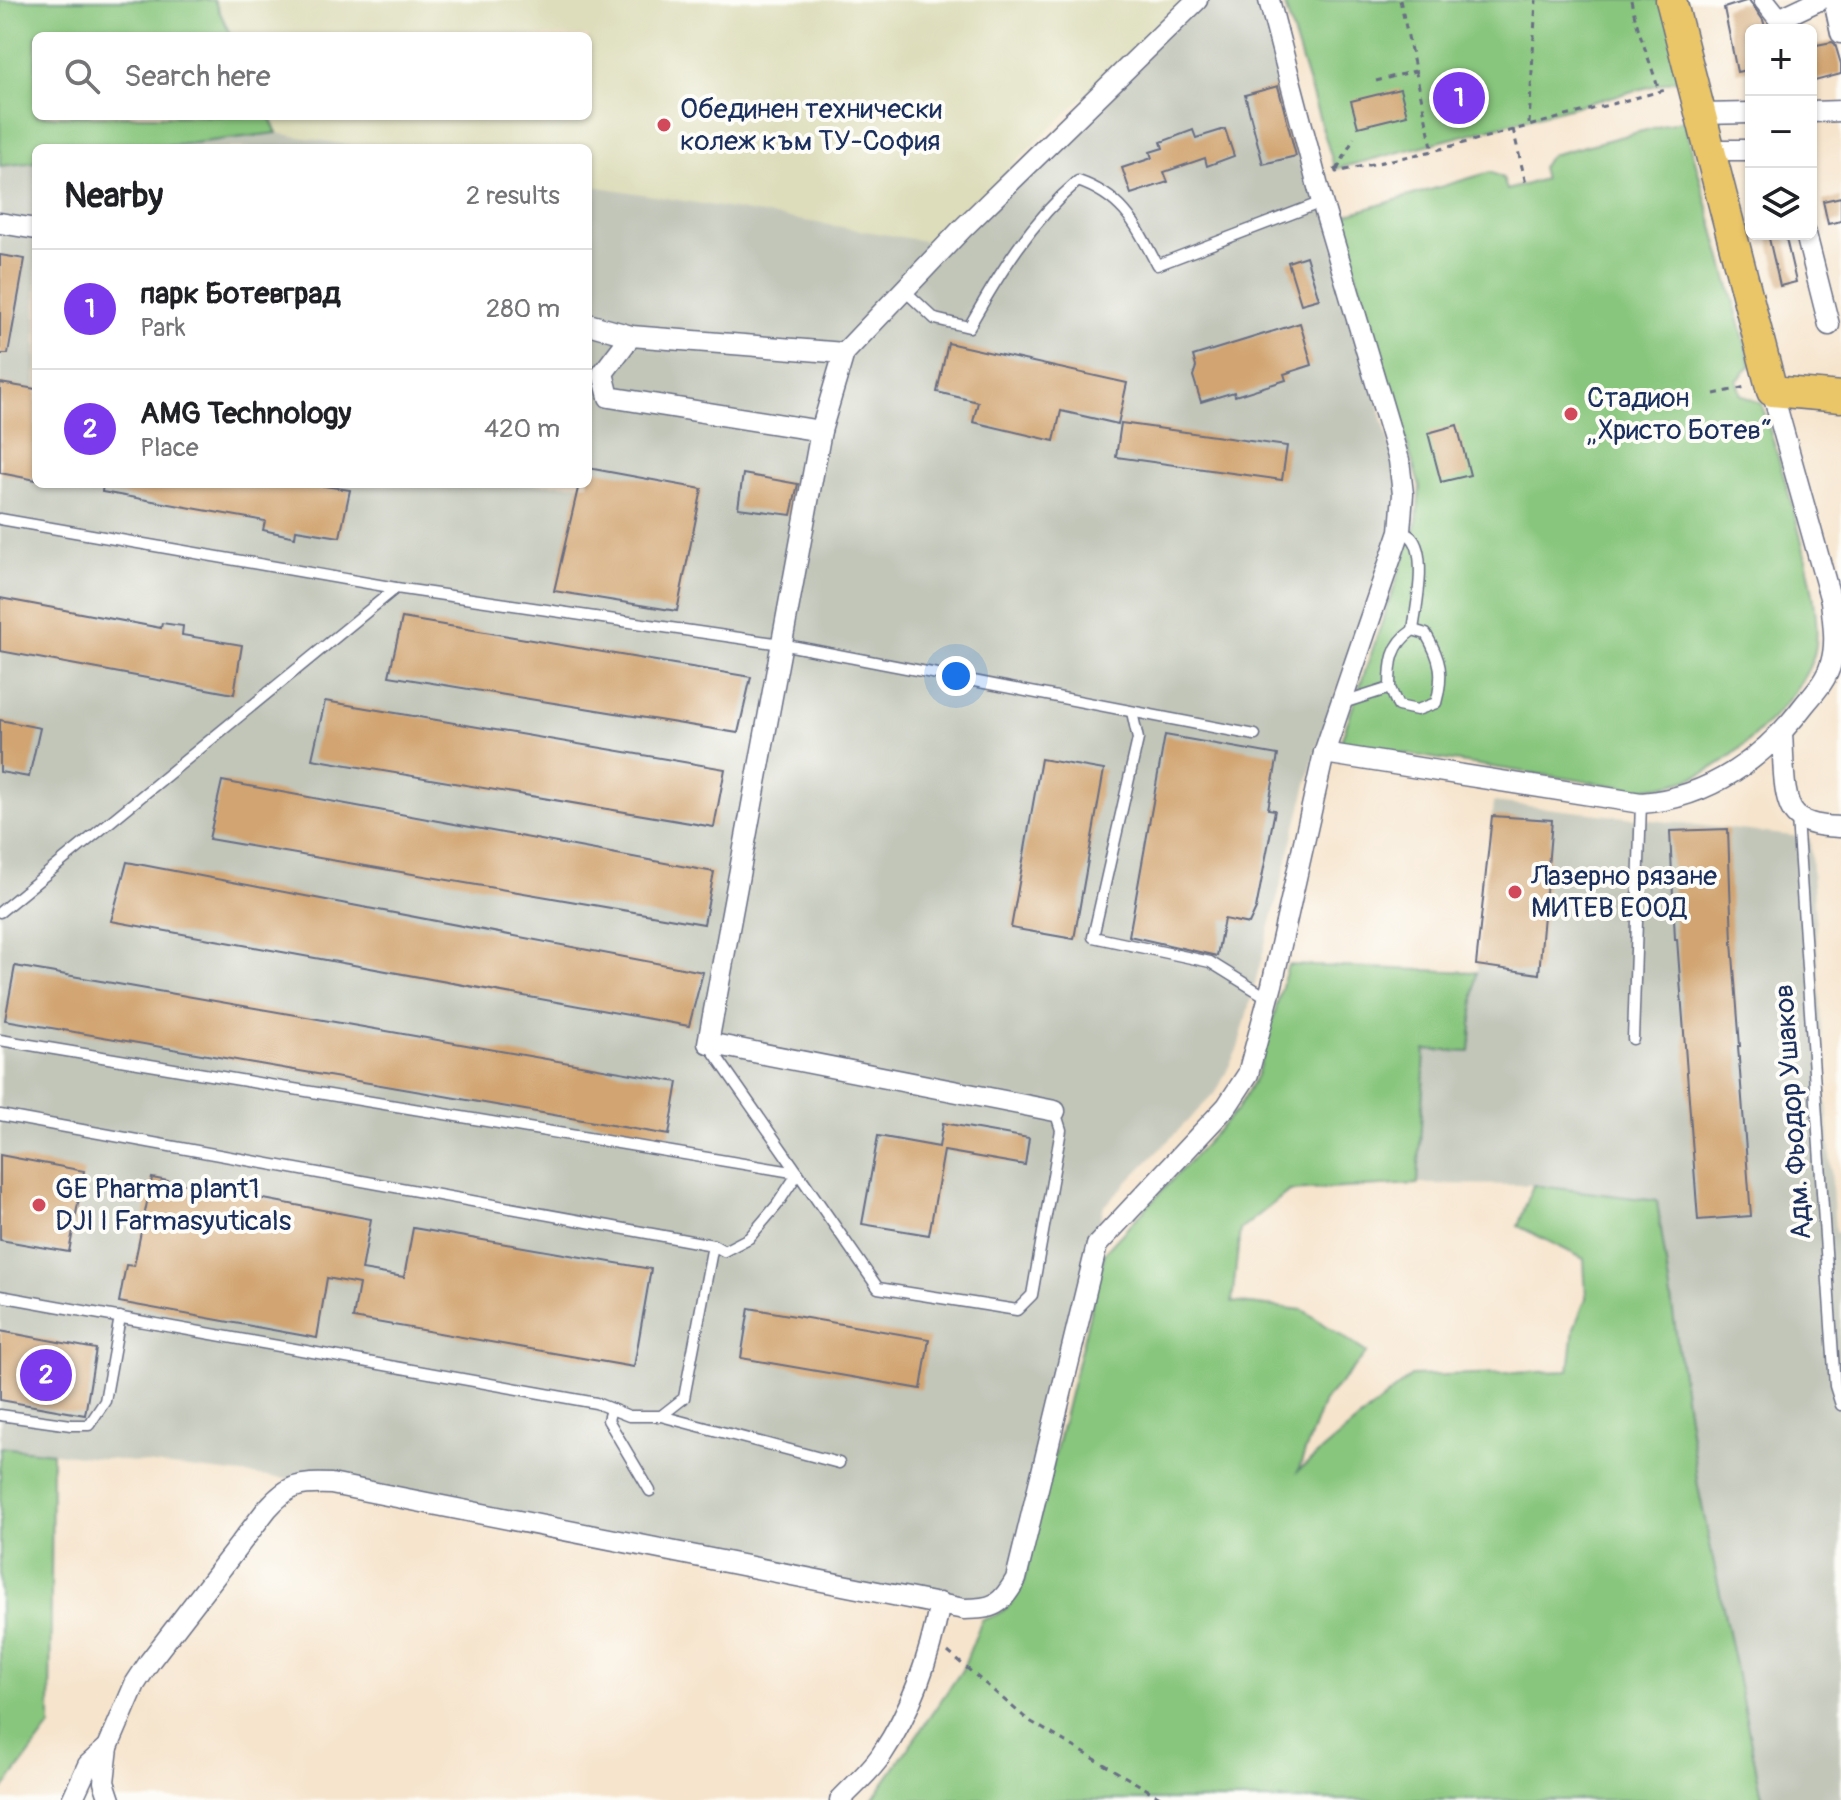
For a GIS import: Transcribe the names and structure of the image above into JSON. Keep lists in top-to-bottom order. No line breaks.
{"streets":{"lane":["Адм. Фьодор Ушаков"]},"places":["Обединен технически колеж към ТУ-София","Стадион „Христо Ботев“","Лазерно рязане МИТЕВ ЕООД","GE Pharma plant1 DJI I Farmasyuticals"],"page":{"map_buttons":["+","−"],"search":"Search here","pins":["1","2"],"heading":["Nearby","2 results"],"list":[{"mark":"1","name":"парк Ботевград","note":"Park","value":"280 m"},{"mark":"2","name":"AMG Technology","note":"Place","value":"420 m"}]}}
